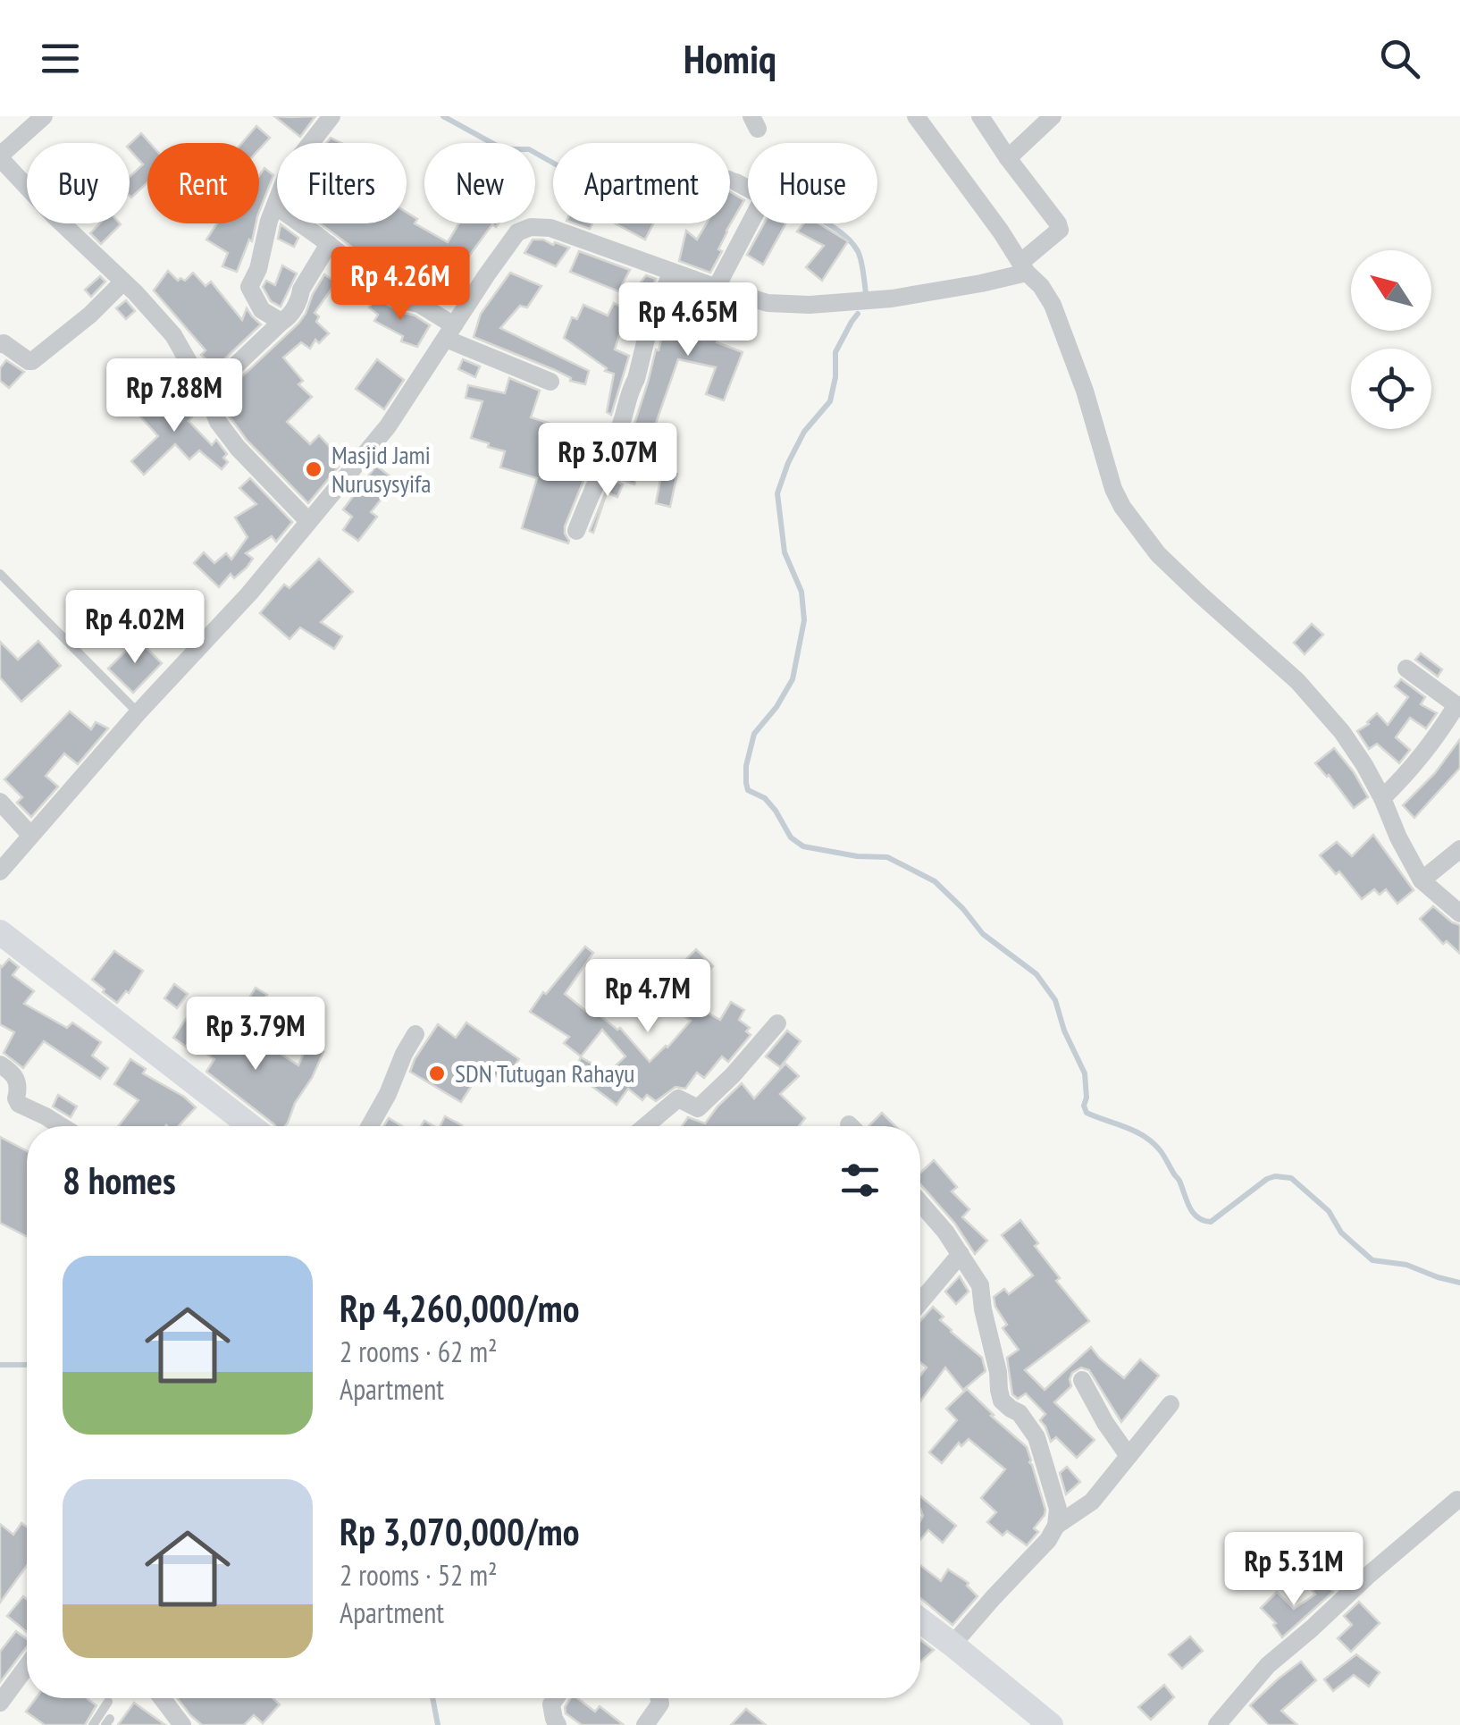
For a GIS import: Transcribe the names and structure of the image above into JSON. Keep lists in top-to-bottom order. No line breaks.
{"places":["Masjid Jami Nurusysyifa","SDN Tutugan Rahayu"],"north":"top left","page":{"header":"Homiq","chip":["Buy","Rent","Filters","New","Apartment","House"],"price":["Rp 4.26M","Rp 4.65M","Rp 7.88M","Rp 3.07M","Rp 4.02M","Rp 4.7M","Rp 3.79M","Rp 5.31M"],"heading":"8 homes","list":[{"name":"Rp 4,260,000/mo","note":"2 rooms · 62 m² · Apartment"},{"name":"Rp 3,070,000/mo","note":"2 rooms · 52 m² · Apartment"}]}}
